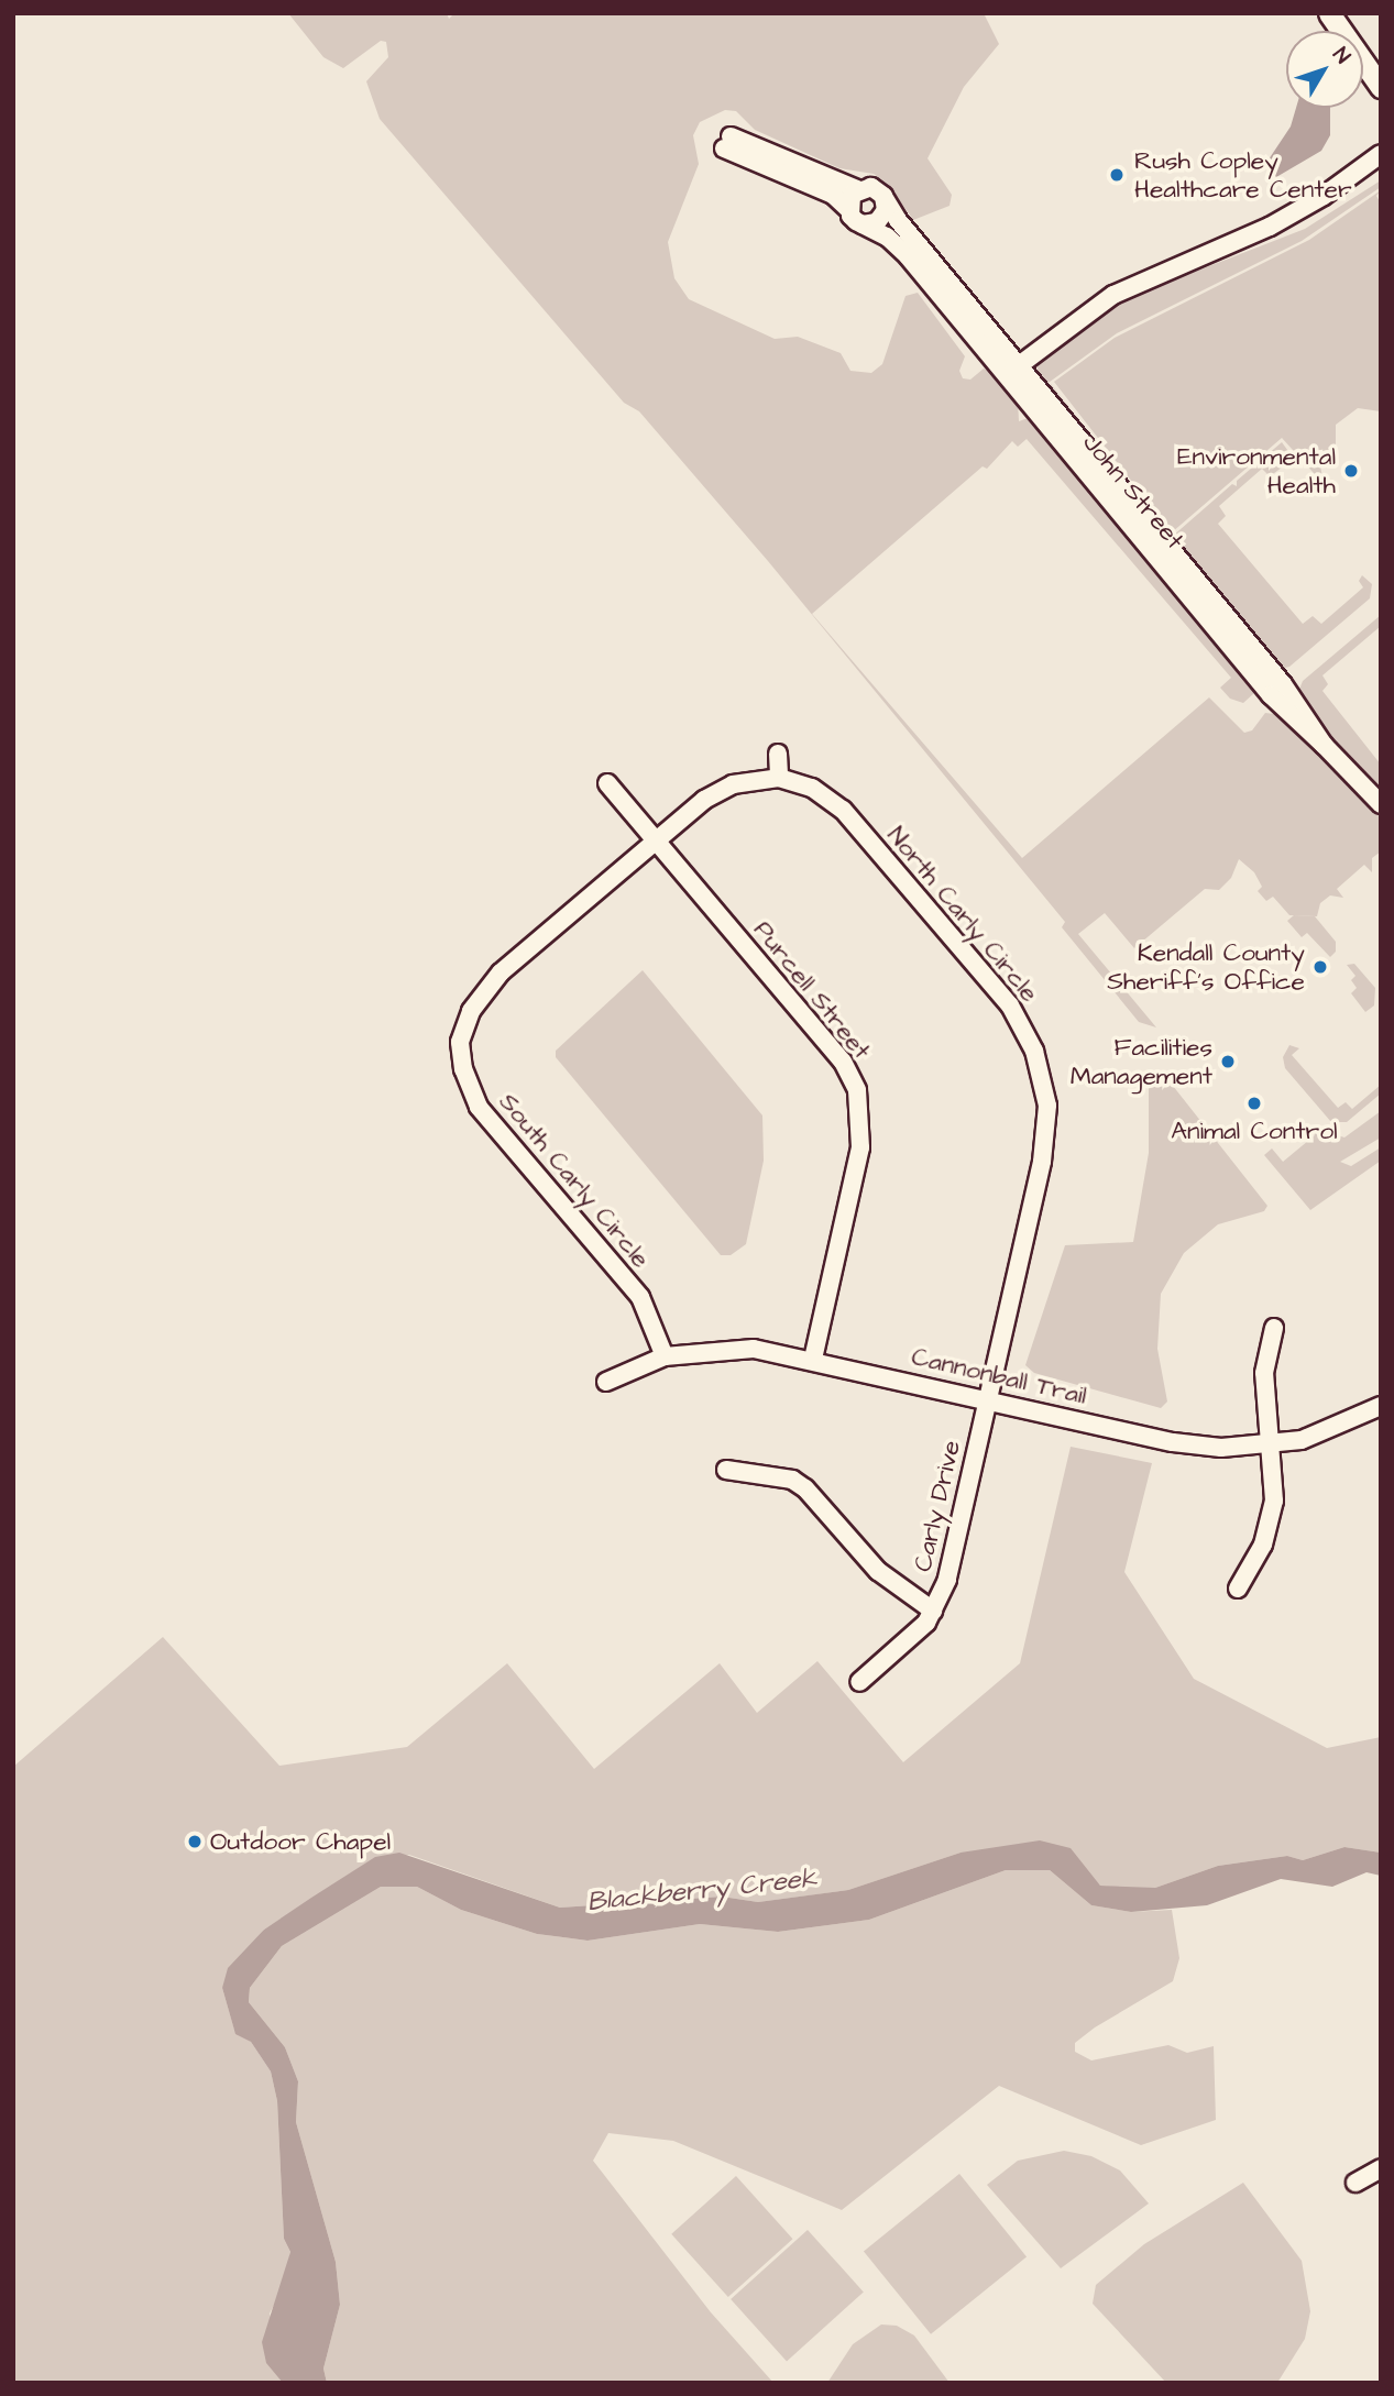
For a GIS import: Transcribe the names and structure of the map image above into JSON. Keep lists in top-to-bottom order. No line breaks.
{"streets":{"street":["John Street","North Carly Circle","Purcell Street","South Carly Circle","Cannonball Trail","Carly Drive"]},"crossings":[["North Carly Circle","Purcell Street"],["North Carly Circle","South Carly Circle"],["North Carly Circle","Cannonball Trail"],["North Carly Circle","Carly Drive"],["Purcell Street","South Carly Circle"],["Purcell Street","Cannonball Trail"],["South Carly Circle","Cannonball Trail"],["Cannonball Trail","Carly Drive"]],"water":["Blackberry Creek"],"places":["Rush Copley Healthcare Center","Environmental Health","Kendall County Sheriff's Office","Facilities Management","Animal Control","Outdoor Chapel"],"north":"top right"}
